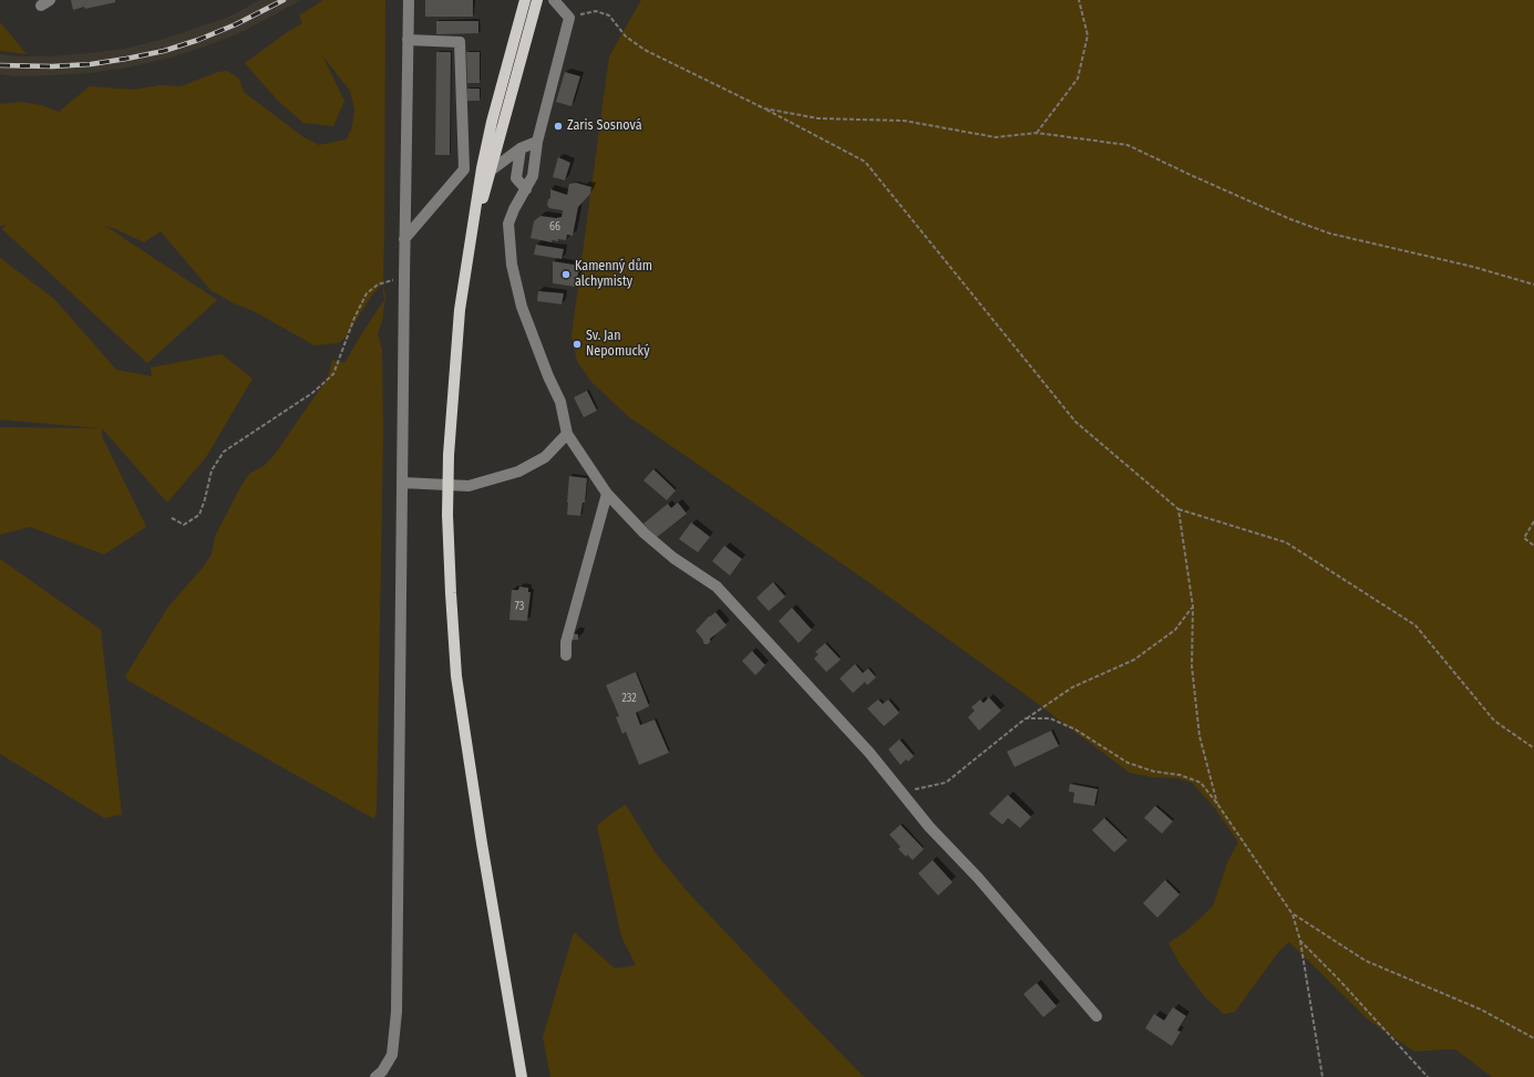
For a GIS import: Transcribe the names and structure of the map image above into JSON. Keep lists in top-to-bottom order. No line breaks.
{"places":["Zaris Sosnová","Kamenný dům alchymisty","Sv. Jan Nepomucký"],"house_numbers":["66","73","232"]}
